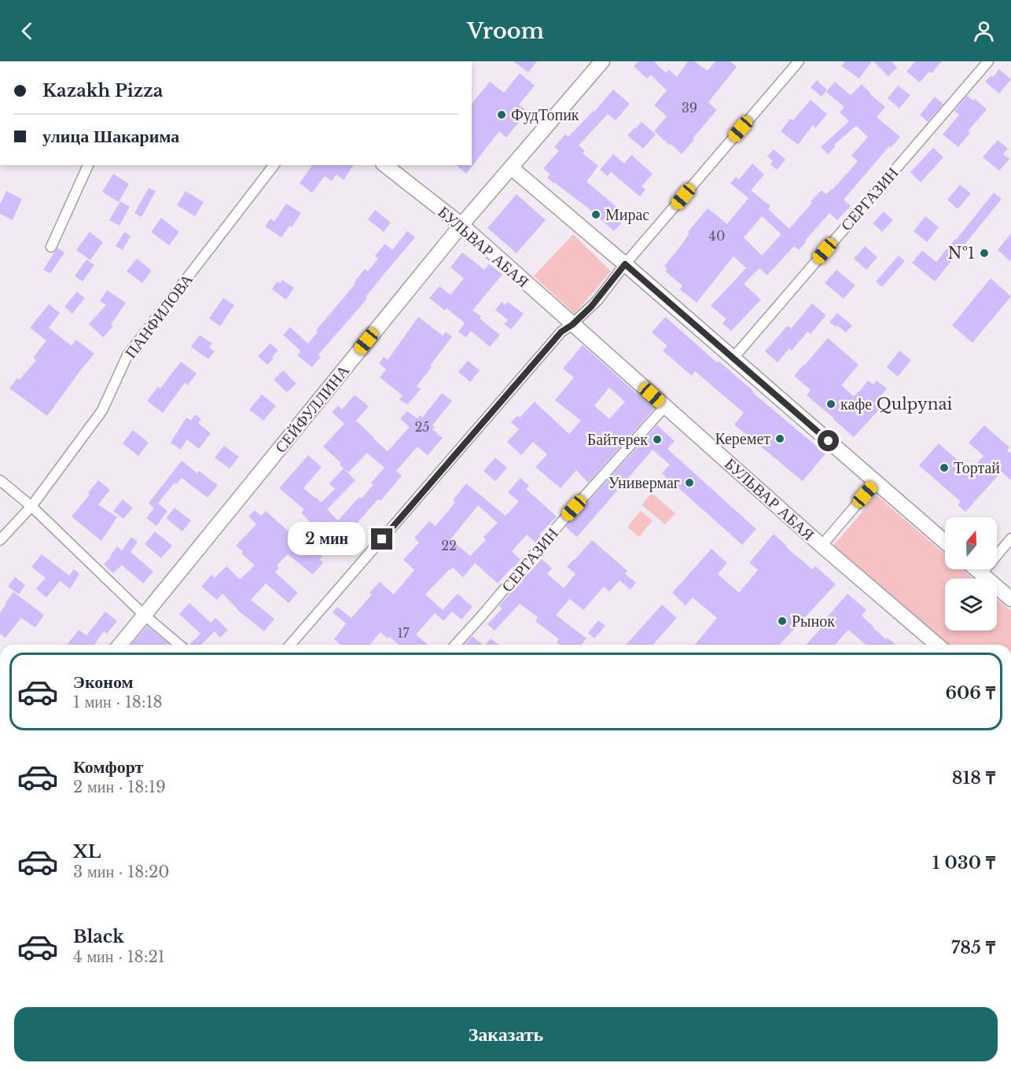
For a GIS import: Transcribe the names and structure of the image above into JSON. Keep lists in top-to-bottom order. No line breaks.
{"streets":{"main road":["БУЛЬВАР АБАЯ","СЕЙФУЛЛИНА"],"street":["СЕРГАЗИН","ПАНФИЛОВА"]},"crossings":[["СЕРГАЗИН","БУЛЬВАР АБАЯ"],["БУЛЬВАР АБАЯ","СЕЙФУЛЛИНА"]],"places":["ФудТопик","Мирас","№1","кафе Qulpynai","Керемет","Байтерек","Тортай","Универмаг","Рынок"],"house_numbers":["39","40","25","22","17"],"north":"top","page":{"header":"Vroom","banner":["Kazakh Pizza","улица Шакарима"],"bubble":"2 мин","list":[{"name":"Эконом","note":"1 мин · 18:18","value":"606 ₸"},{"name":"Комфорт","note":"2 мин · 18:19","value":"818 ₸"},{"name":"XL","note":"3 мин · 18:20","value":"1 030 ₸"},{"name":"Black","note":"4 мин · 18:21","value":"785 ₸"}],"buttons":"Заказать"}}
